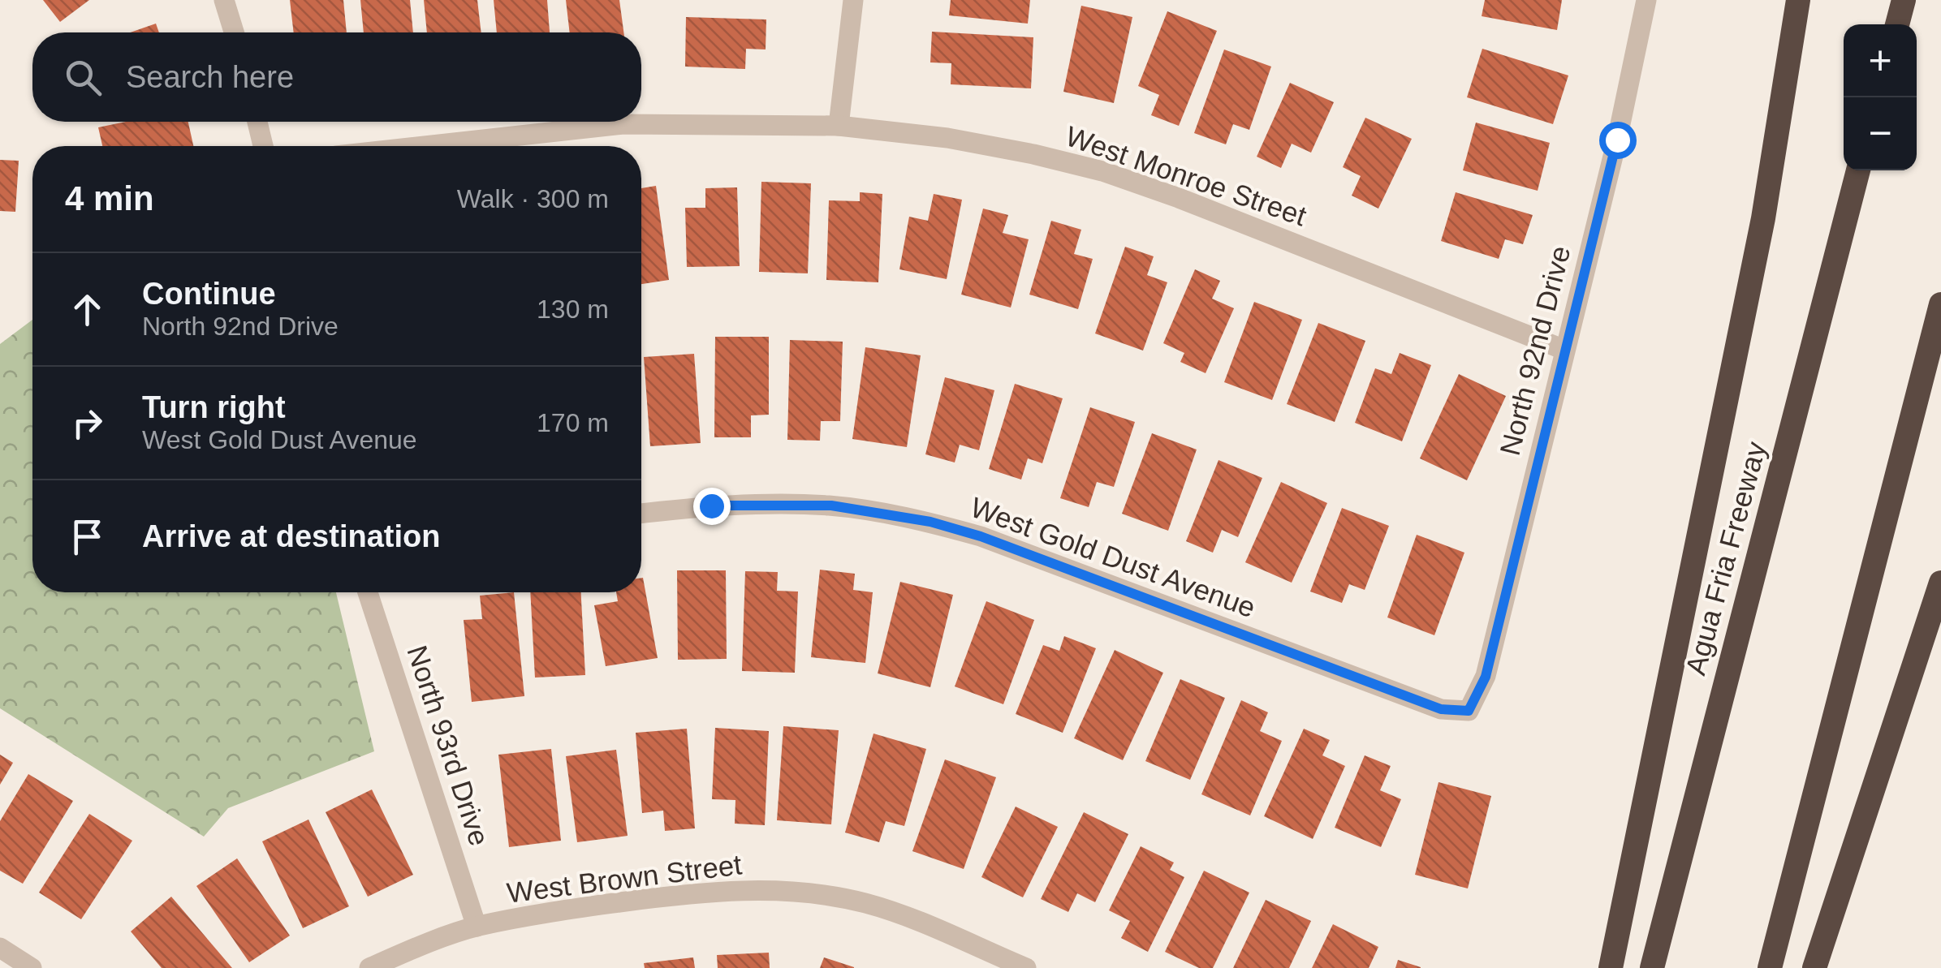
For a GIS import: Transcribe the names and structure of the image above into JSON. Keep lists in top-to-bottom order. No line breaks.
{"streets":{"highway":["Agua Fria Freeway"],"street":["West Monroe Street","North 92nd Drive","West Gold Dust Avenue","North 93rd Drive","West Brown Street"]},"crossings":[["West Monroe Street","North 92nd Drive"],["North 92nd Drive","West Gold Dust Avenue"],["North 93rd Drive","West Brown Street"]],"page":{"map_buttons":["+","−"],"search":"Search here","heading":["4 min","Walk · 300 m"],"list":[["Continue","North 92nd Drive","130 m"],["Turn right","West Gold Dust Avenue","170 m"],"Arrive at destination"]}}
